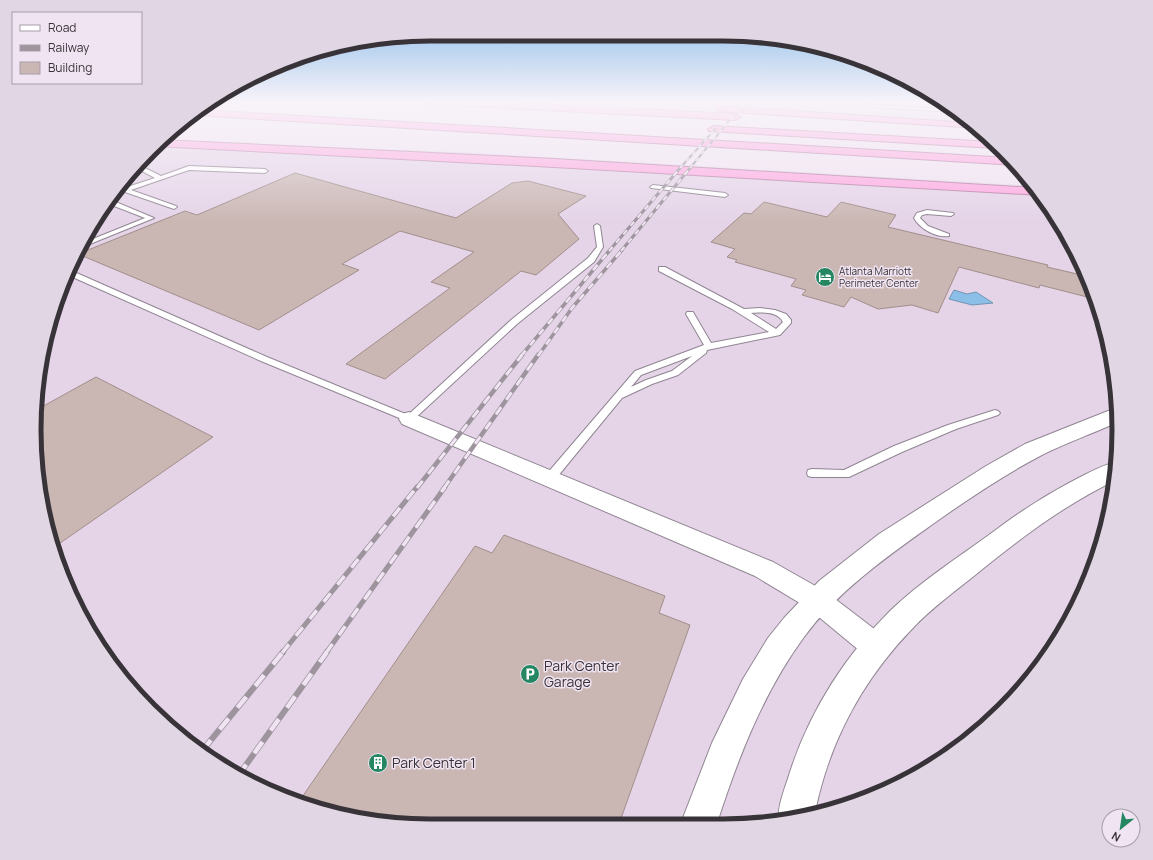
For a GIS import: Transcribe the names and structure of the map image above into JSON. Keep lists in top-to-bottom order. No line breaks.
{"places":{"hotel":["Atlanta Marriott Perimeter Center"],"parking":["Park Center Garage"],"building":["Park Center 1"]},"legend":["Road","Railway","Building"],"north":"bottom left"}
